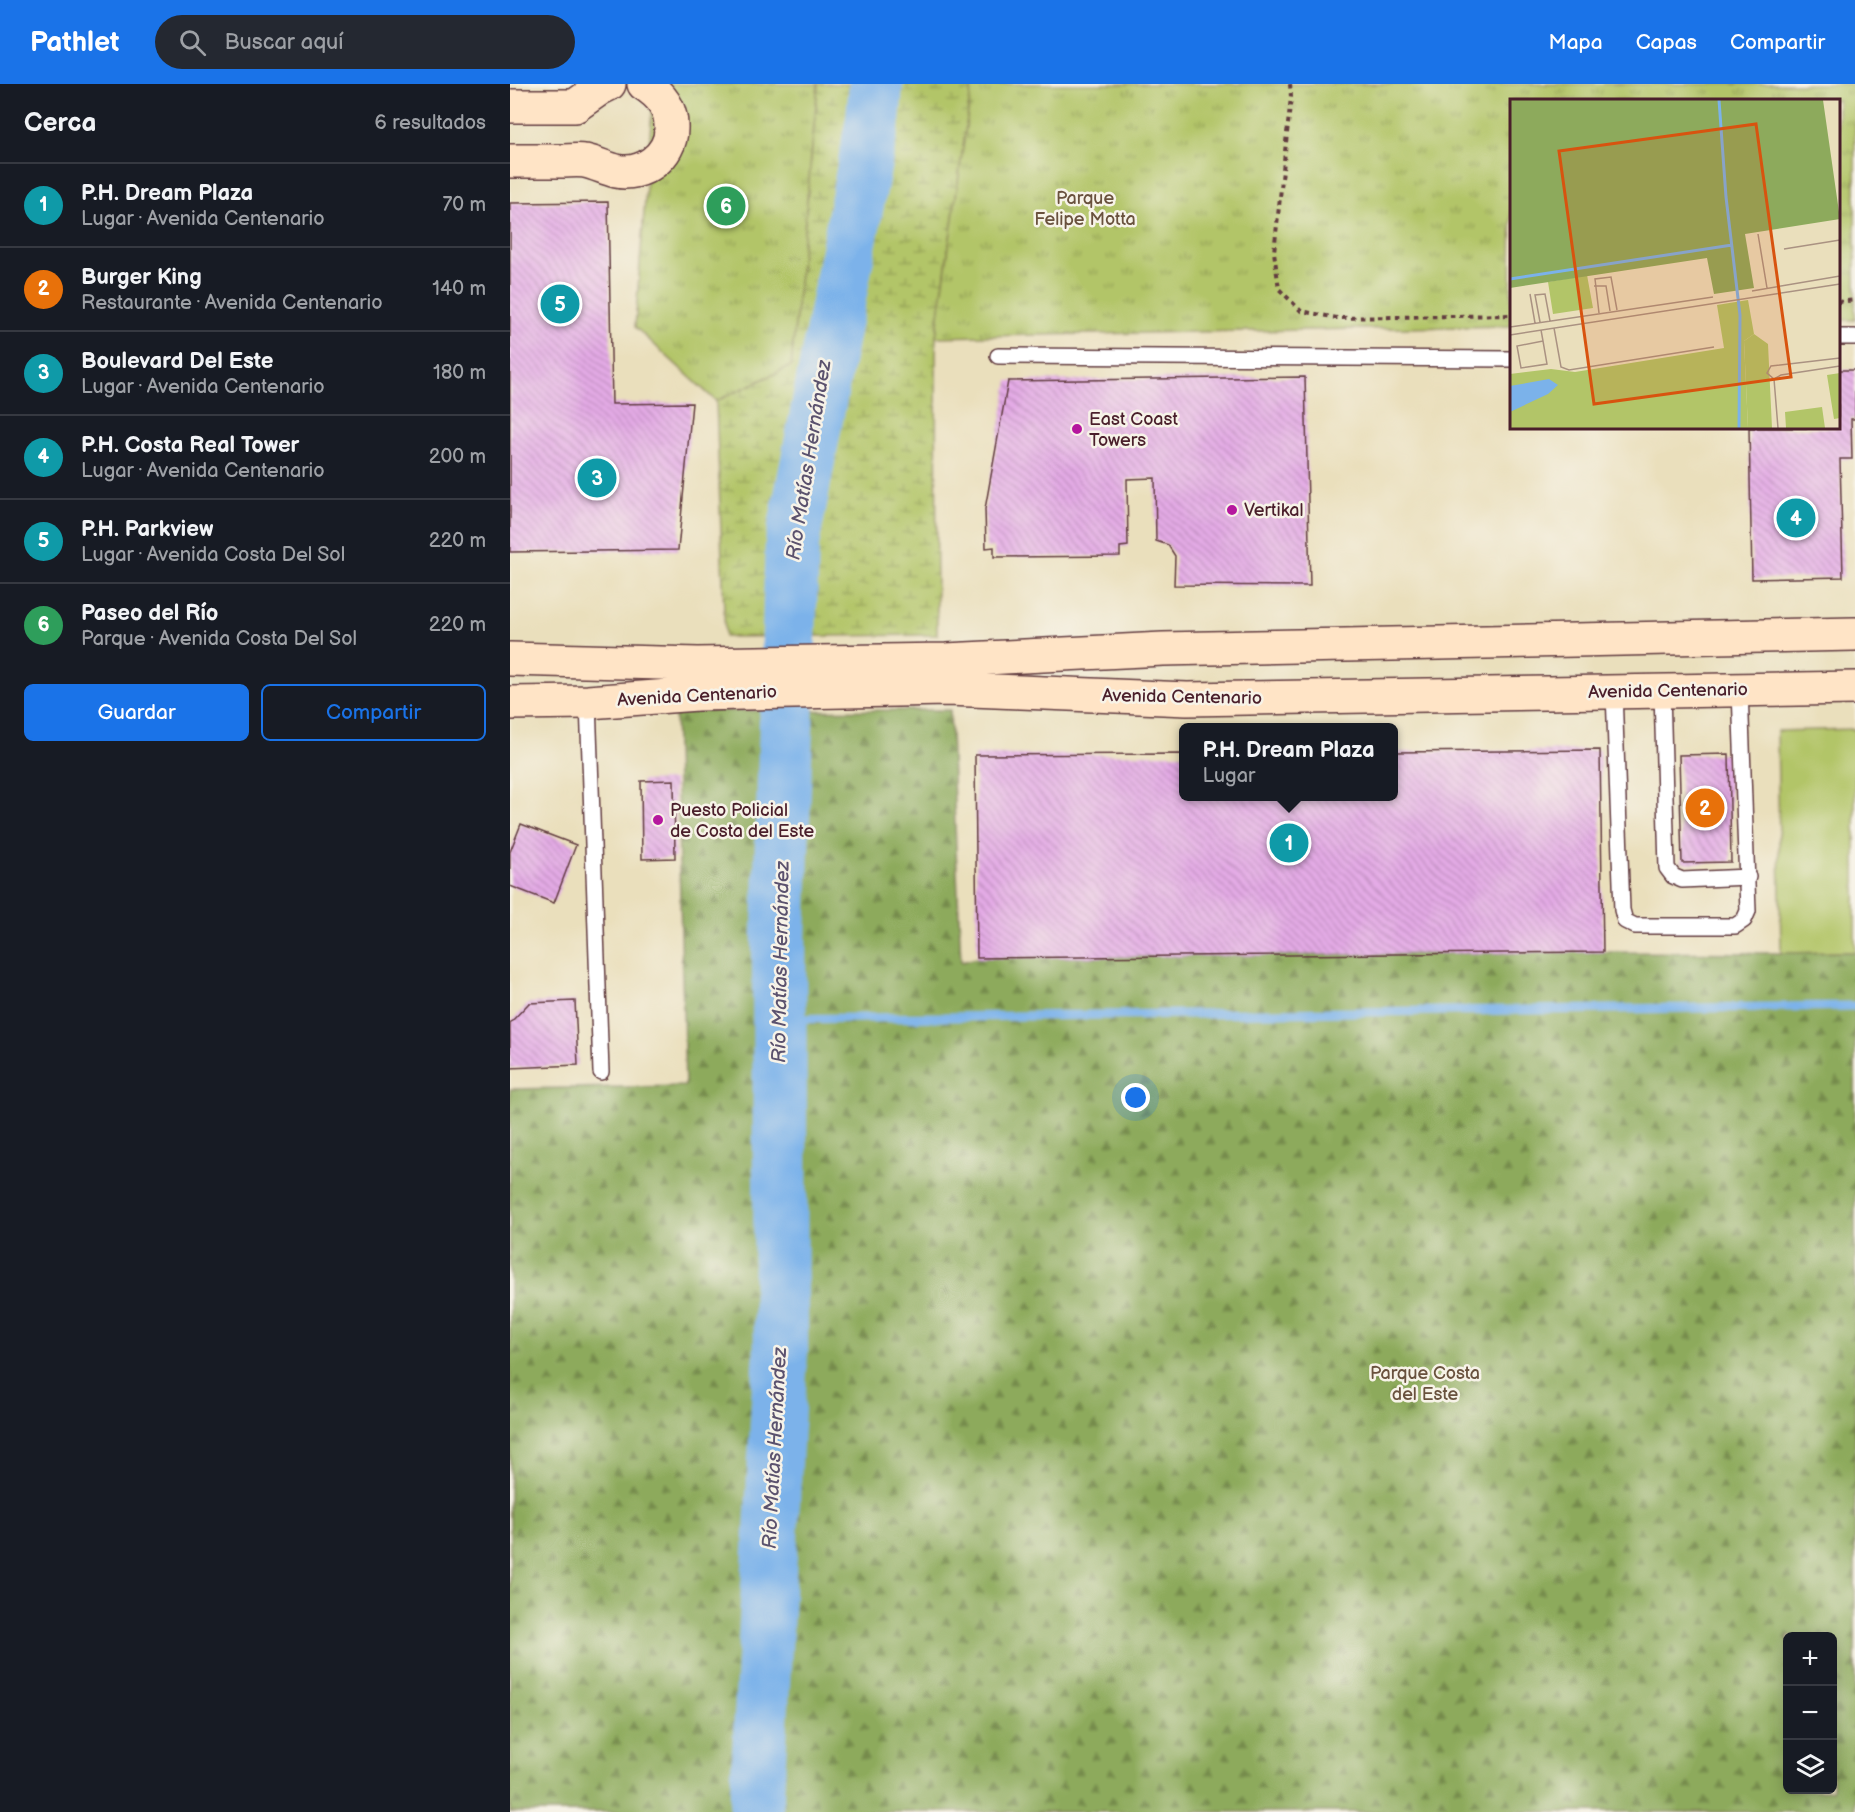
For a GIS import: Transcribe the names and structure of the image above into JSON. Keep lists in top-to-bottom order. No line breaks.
{"streets":{"main road":["Avenida Centenario"]},"water":["Río Matías Hernández"],"parks":["Parque Felipe Motta","Parque Costa del Este"],"places":["East Coast Towers","Vertikal","Puesto Policial de Costa del Este"],"page":{"header":"Pathlet","search":"Buscar aquí","nav":["Mapa","Capas","Compartir"],"heading":["Cerca","6 resultados"],"list":[{"mark":"1","name":"P.H. Dream Plaza","note":"Lugar · Avenida Centenario","value":"70 m"},{"mark":"2","name":"Burger King","note":"Restaurante · Avenida Centenario","value":"140 m"},{"mark":"3","name":"Boulevard Del Este","note":"Lugar · Avenida Centenario","value":"180 m"},{"mark":"4","name":"P.H. Costa Real Tower","note":"Lugar · Avenida Centenario","value":"200 m"},{"mark":"5","name":"P.H. Parkview","note":"Lugar · Avenida Costa Del Sol","value":"220 m"},{"mark":"6","name":"Paseo del Río","note":"Parque · Avenida Costa Del Sol","value":"220 m"}],"pins":["6","5","3","4","2","1"],"buttons":["Guardar","Compartir"],"popup":["P.H. Dream Plaza","Lugar"],"map_buttons":["+","−"]}}
